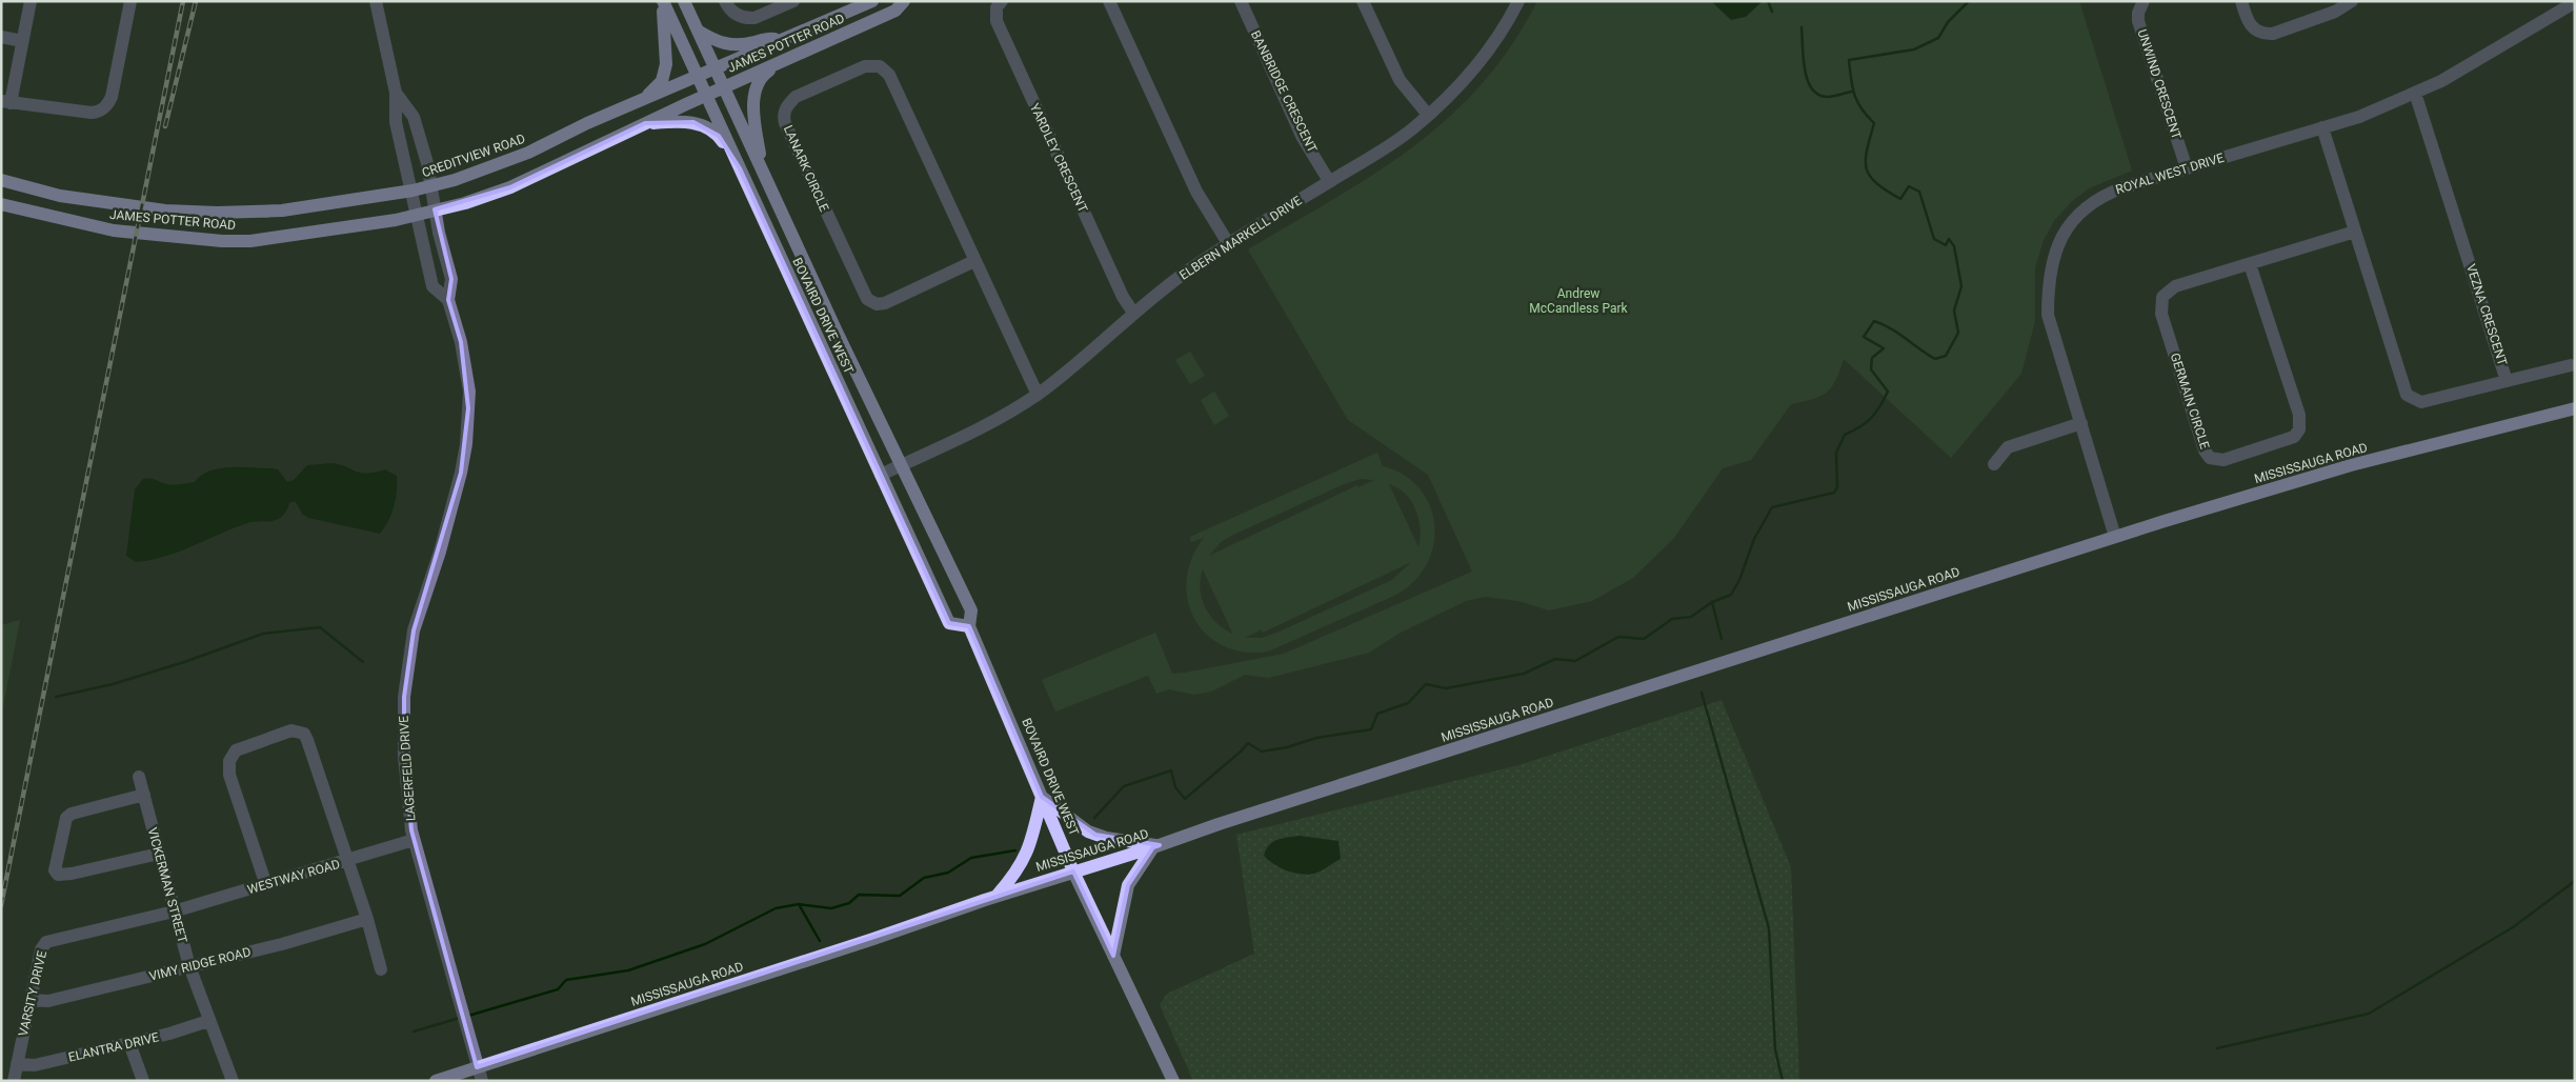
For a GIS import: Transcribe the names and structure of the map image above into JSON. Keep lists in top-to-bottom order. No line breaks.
{"streets":{"main road":["JAMES POTTER ROAD","CREDITVIEW ROAD","BOVAIRD DRIVE WEST","MISSISSAUGA ROAD"],"street":["UNWIND CRESCENT","BANBRIDGE CRESCENT","YARDLEY CRESCENT","LANARK CIRCLE","ROYAL WEST DRIVE","ELBERN MARKELL DRIVE","VEZNA CRESCENT","GERMAIN CIRCLE","LAGERFELD DRIVE","WESTWAY ROAD","VICKERMAN STREET","VIMY RIDGE ROAD","VARSITY DRIVE","ELANTRA DRIVE"]},"crossings":[["JAMES POTTER ROAD","CREDITVIEW ROAD"],["JAMES POTTER ROAD","BOVAIRD DRIVE WEST"],["JAMES POTTER ROAD","LAGERFELD DRIVE"],["UNWIND CRESCENT","ROYAL WEST DRIVE"],["BANBRIDGE CRESCENT","ELBERN MARKELL DRIVE"],["CREDITVIEW ROAD","BOVAIRD DRIVE WEST"],["CREDITVIEW ROAD","LAGERFELD DRIVE"],["YARDLEY CRESCENT","ELBERN MARKELL DRIVE"],["LANARK CIRCLE","ELBERN MARKELL DRIVE"],["ROYAL WEST DRIVE","VEZNA CRESCENT"],["ROYAL WEST DRIVE","MISSISSAUGA ROAD"],["ELBERN MARKELL DRIVE","BOVAIRD DRIVE WEST"],["VEZNA CRESCENT","GERMAIN CIRCLE"],["BOVAIRD DRIVE WEST","MISSISSAUGA ROAD"],["MISSISSAUGA ROAD","LAGERFELD DRIVE"],["LAGERFELD DRIVE","WESTWAY ROAD"],["WESTWAY ROAD","VICKERMAN STREET"],["WESTWAY ROAD","VARSITY DRIVE"],["VICKERMAN STREET","VIMY RIDGE ROAD"],["VICKERMAN STREET","VARSITY DRIVE"],["VICKERMAN STREET","ELANTRA DRIVE"],["VIMY RIDGE ROAD","VARSITY DRIVE"],["VARSITY DRIVE","ELANTRA DRIVE"]],"parks":["Andrew McCandless Park"]}
